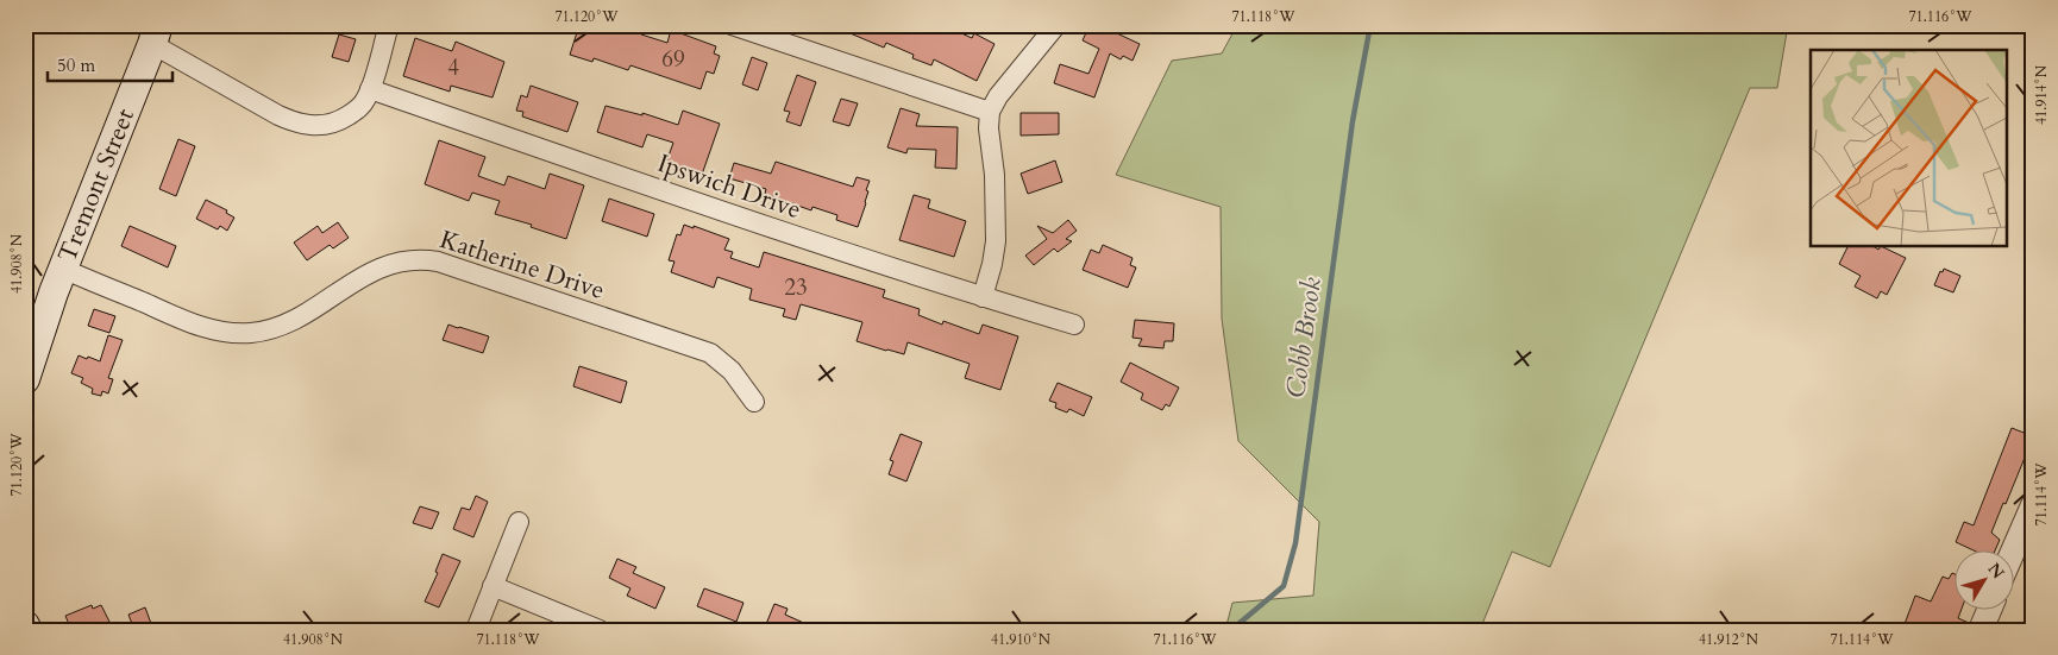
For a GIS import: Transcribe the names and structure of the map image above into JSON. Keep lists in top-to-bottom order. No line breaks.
{"streets":{"main road":["Tremont Street"],"street":["Ipswich Drive","Katherine Drive"]},"crossings":[["Tremont Street","Katherine Drive"]],"water":["Cobb Brook"],"house_numbers":["69","4","23"],"scale_bar":"50 m","north":"top right","coordinates":["71.120°W","71.118°W","71.116°W","41.914°N","41.908°N","71.114°W","41.910°N","41.912°N"]}
